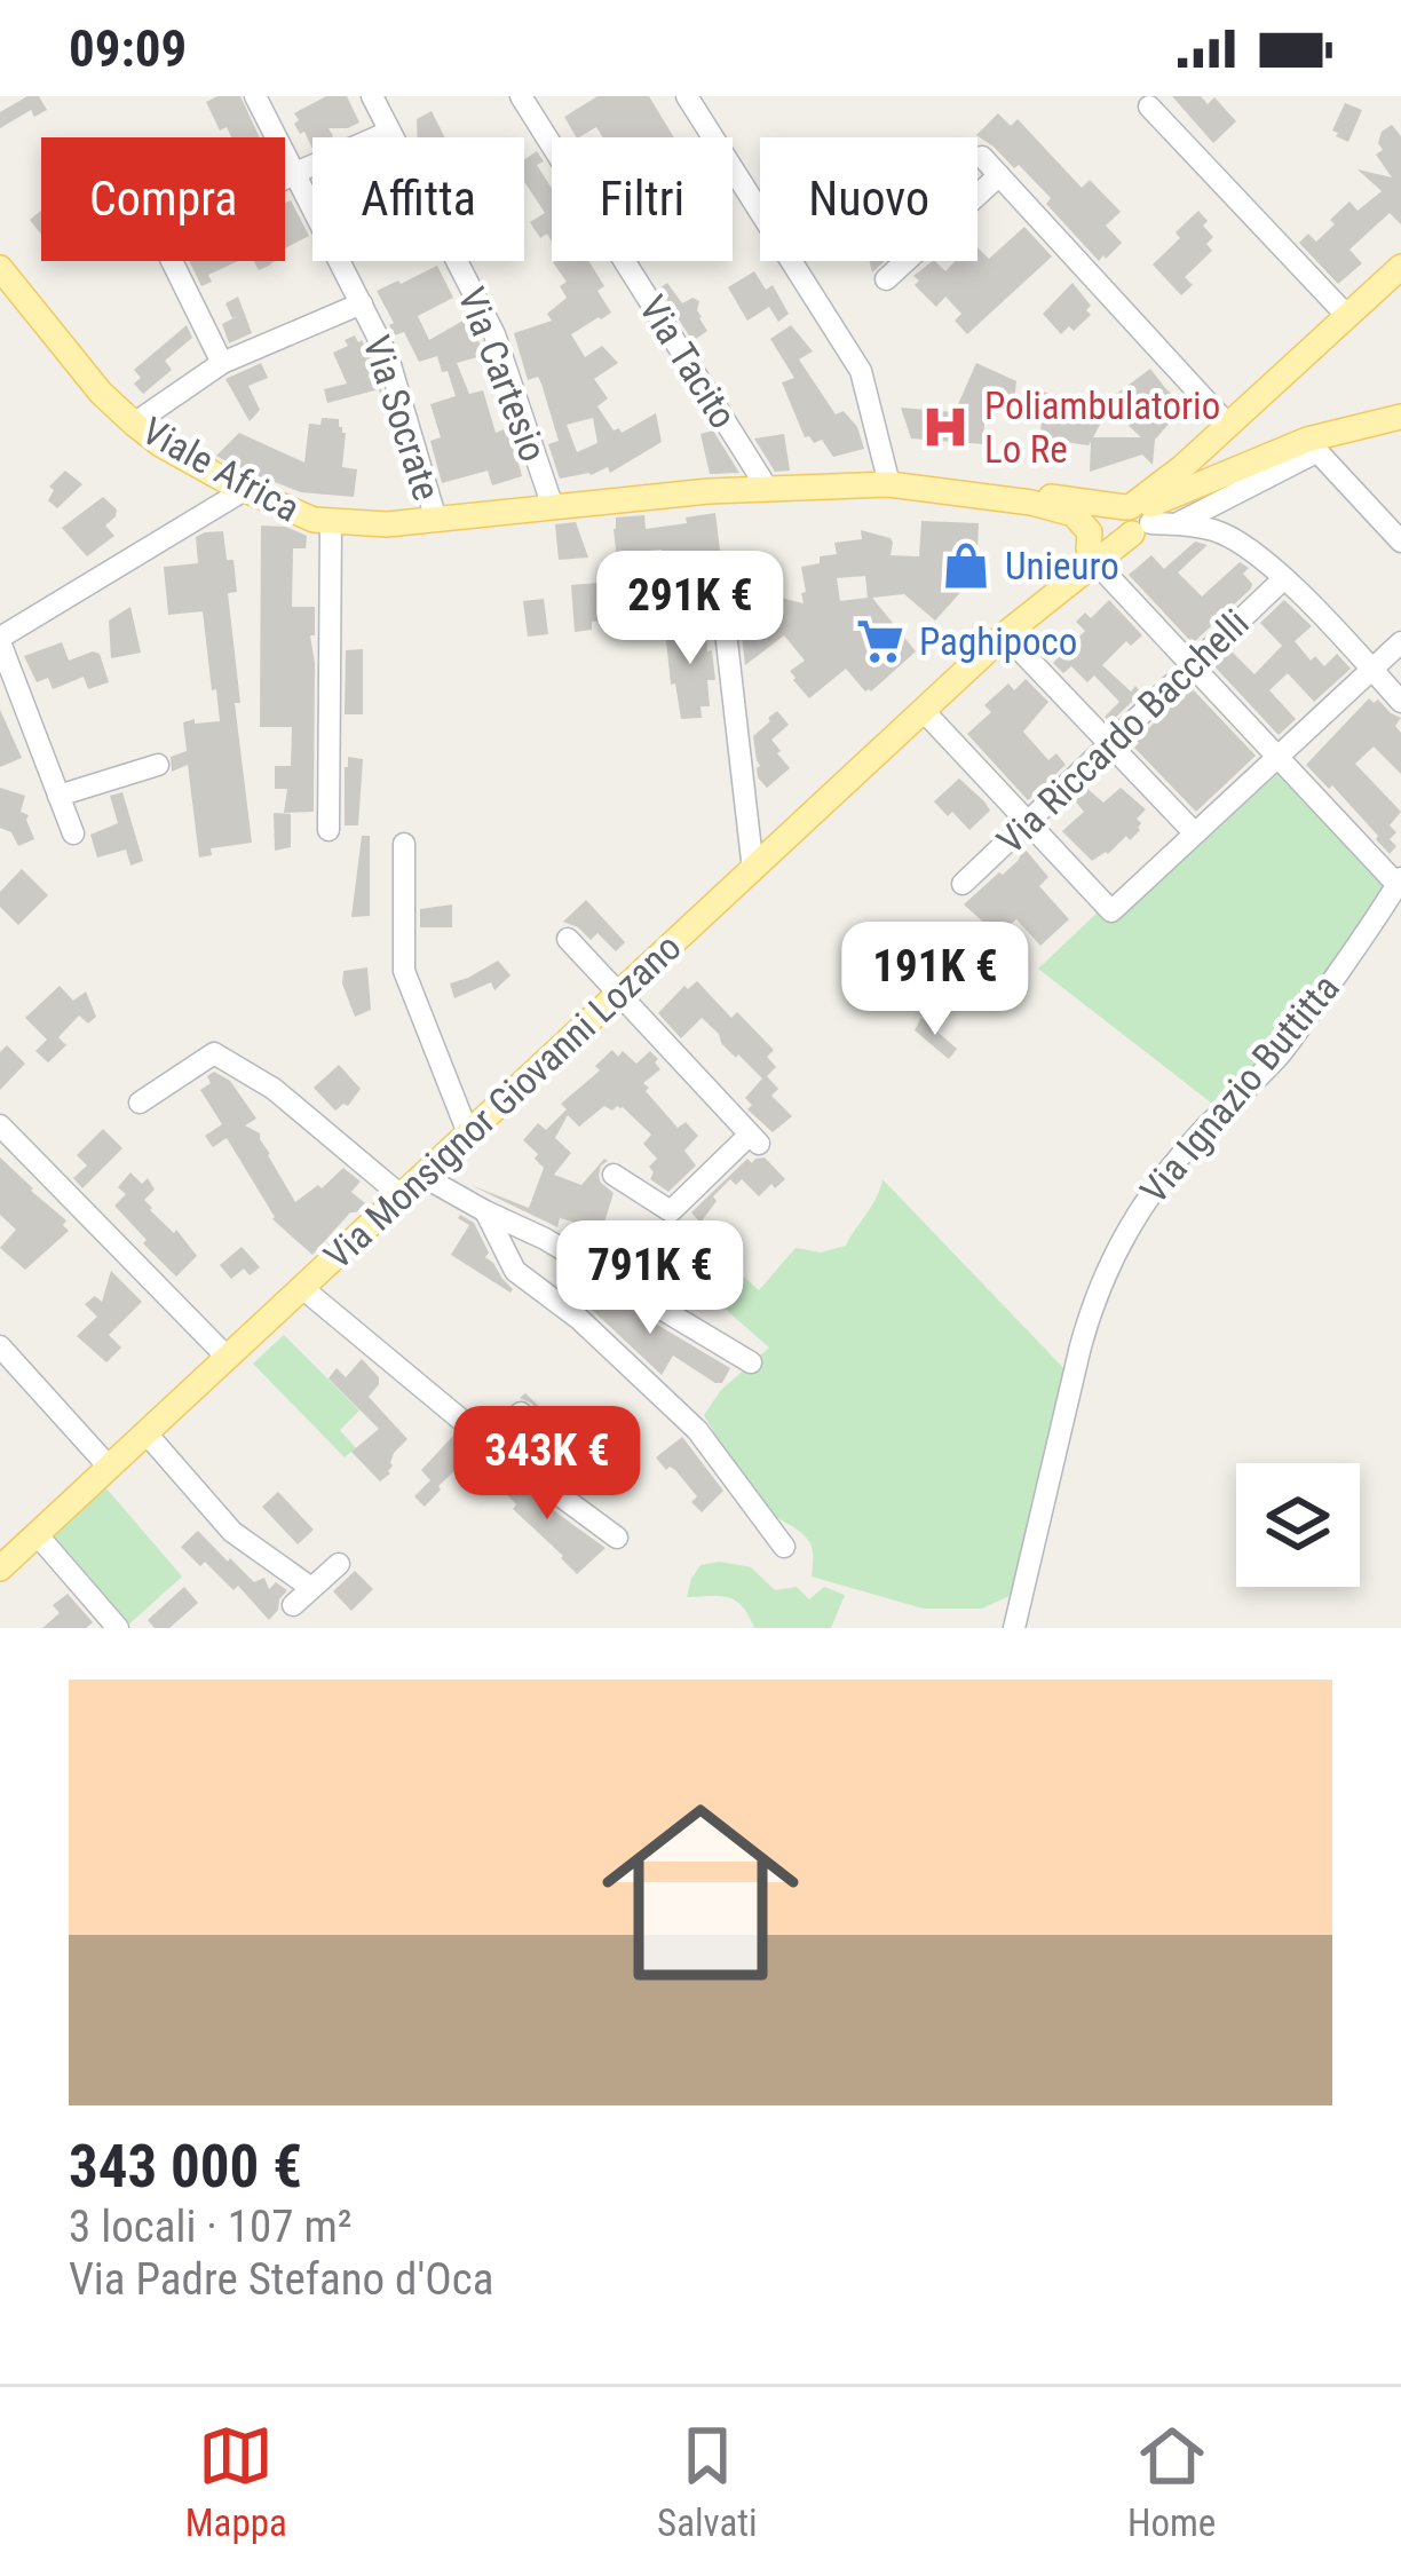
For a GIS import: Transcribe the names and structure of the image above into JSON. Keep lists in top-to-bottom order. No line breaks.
{"streets":{"main road":["Viale Africa","Via Monsignor Giovanni Lozano"],"street":["Via Tacito","Via Cartesio","Via Socrate","Via Riccardo Bacchelli","Via Ignazio Buttitta"]},"crossings":[["Via Tacito","Viale Africa"],["Via Cartesio","Viale Africa"],["Via Socrate","Viale Africa"]],"places":{"hospital":["Poliambulatorio Lo Re"],"shop":["Unieuro"],"supermarket":["Paghipoco"]},"page":{"status":"09:09","chip":["Compra","Affitta","Filtri","Nuovo"],"price":["291K €","191K €","791K €","343K €"],"list":[{"name":"343 000 €","note":"3 locali · 107 m² · Via Padre Stefano d'Oca"}],"tabs":["Mappa","Salvati","Home"]}}
